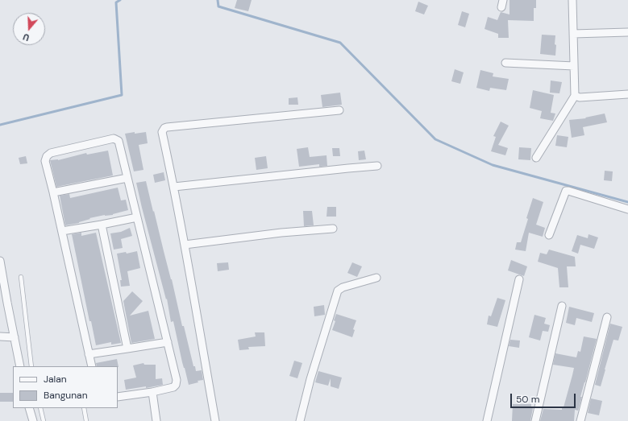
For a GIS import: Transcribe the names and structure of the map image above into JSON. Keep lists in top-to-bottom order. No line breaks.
{"legend":["Jalan","Bangunan"],"scale_bar":"50 m","north":"bottom"}
